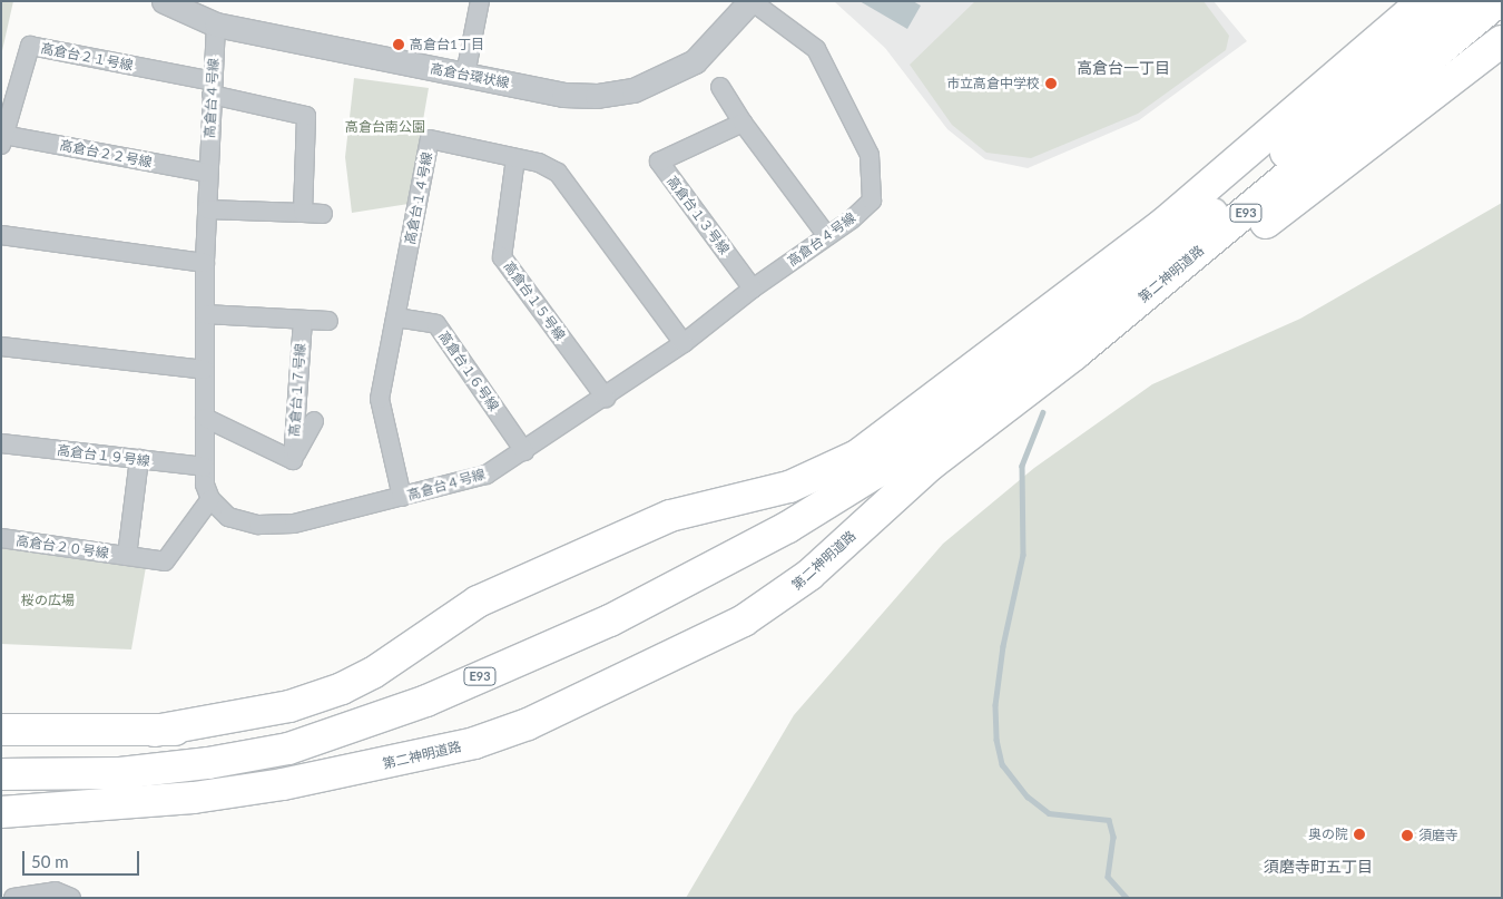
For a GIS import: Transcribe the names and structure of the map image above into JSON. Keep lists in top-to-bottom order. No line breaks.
{"streets":{"highway":["E93","第二神明道路"],"street":["高倉台２１号線","高倉台環状線","高倉台４号線","高倉台２２号線","高倉台１４号線","高倉台１３号線","高倉台１５号線","高倉台１６号線","高倉台１７号線","高倉台１９号線","高倉台２０号線"]},"crossings":[["高倉台２１号線","高倉台４号線"],["高倉台２１号線","高倉台２２号線"],["高倉台環状線","高倉台４号線"],["高倉台４号線","高倉台２２号線"],["高倉台４号線","高倉台１４号線"],["高倉台４号線","高倉台１３号線"],["高倉台４号線","高倉台１５号線"],["高倉台４号線","高倉台１６号線"],["高倉台４号線","高倉台１７号線"],["高倉台４号線","高倉台１９号線"],["高倉台１４号線","高倉台１５号線"],["高倉台１４号線","高倉台１６号線"],["高倉台１９号線","高倉台２０号線"]],"districts":["高倉台一丁目","須磨寺町五丁目"],"parks":["高倉台南公園","桜の広場"],"places":["高倉台1丁目","市立高倉中学校","奥の院","須磨寺"],"scale_bar":"50 m"}
